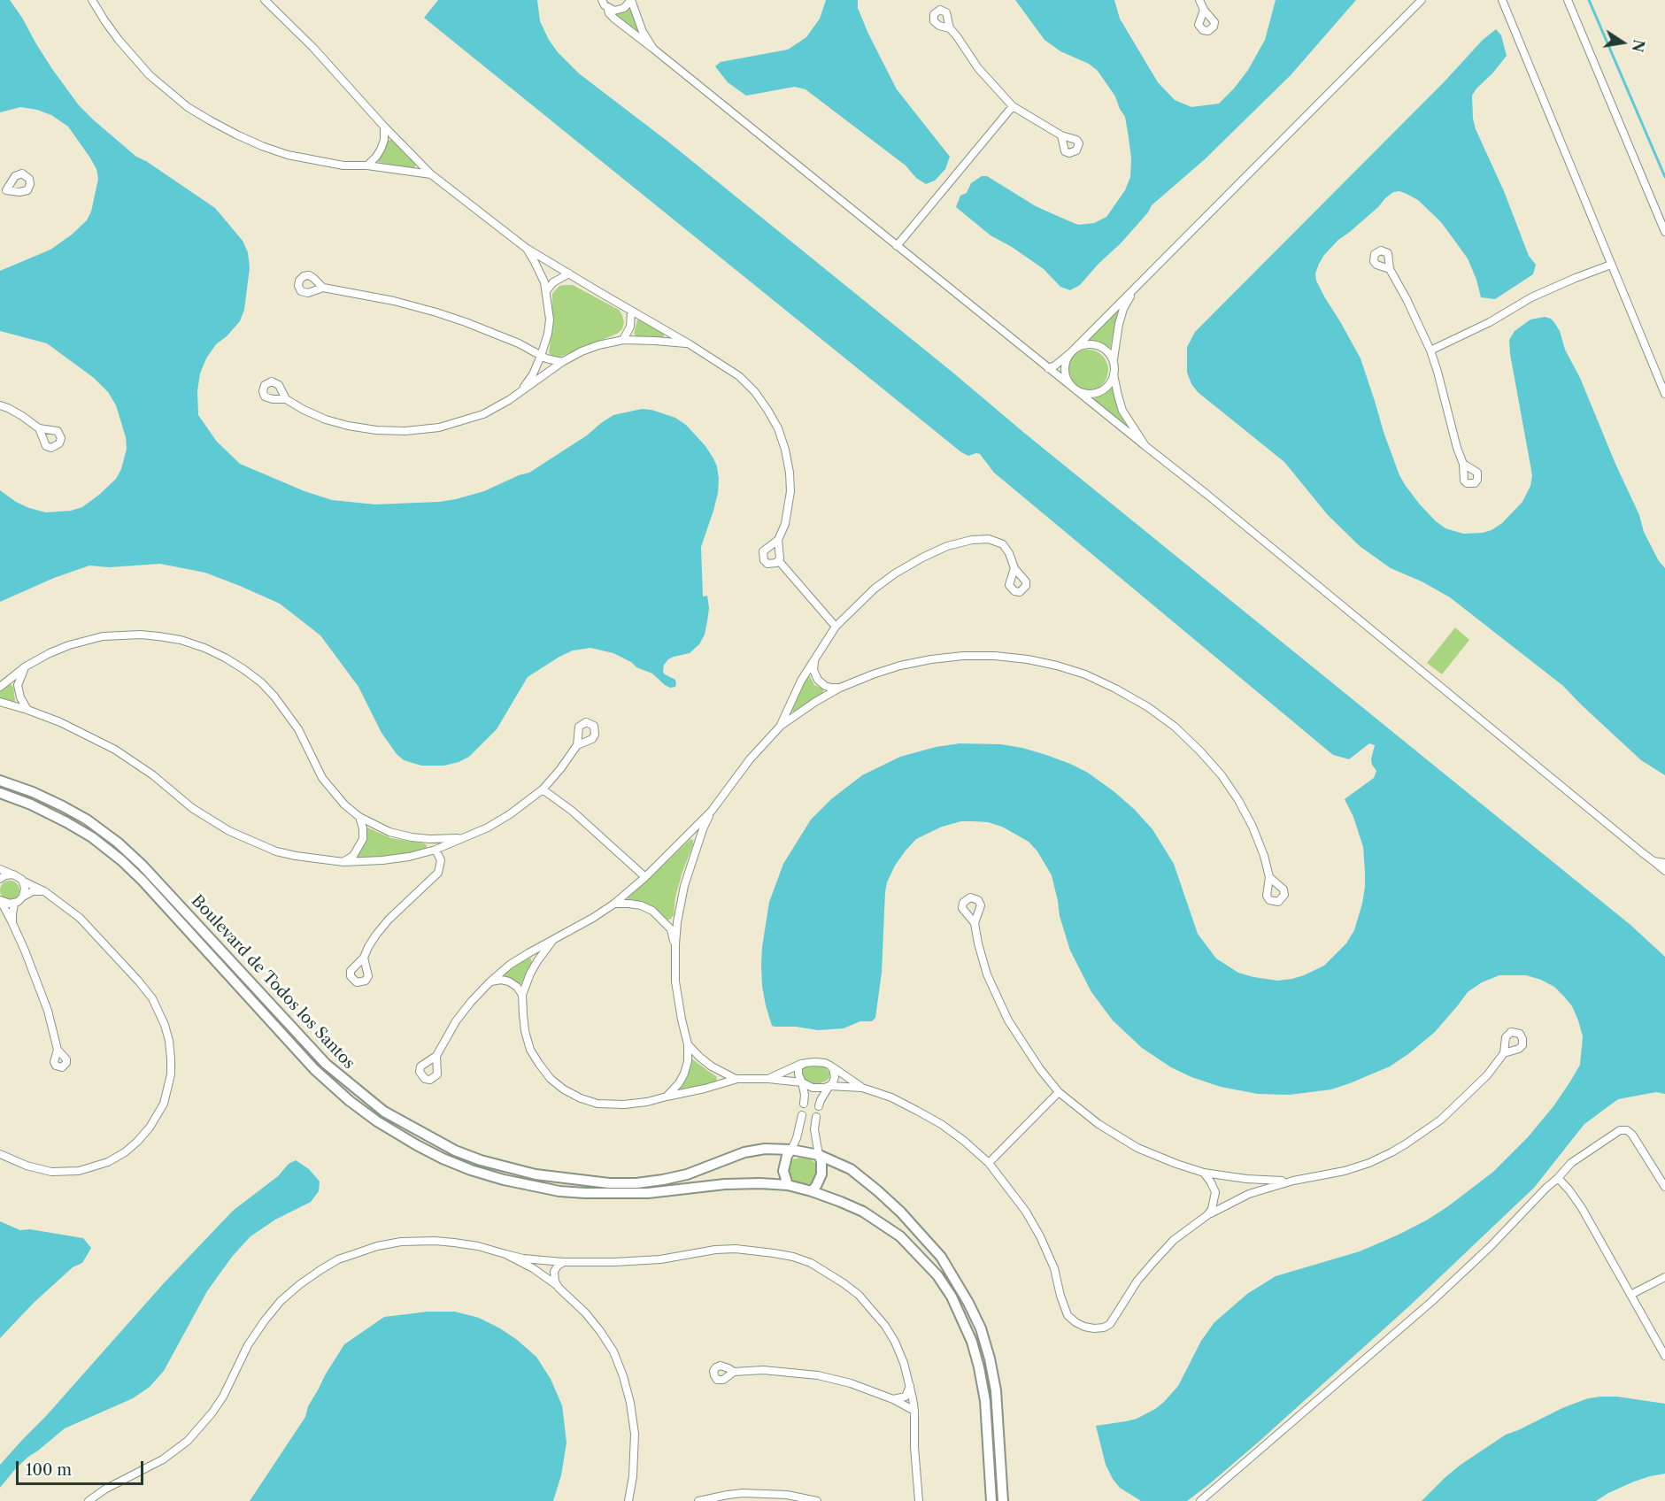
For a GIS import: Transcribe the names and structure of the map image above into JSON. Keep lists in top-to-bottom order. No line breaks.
{"streets":{"street":["Boulevard de Todos los Santos"]},"scale_bar":"100 m","north":"right"}
